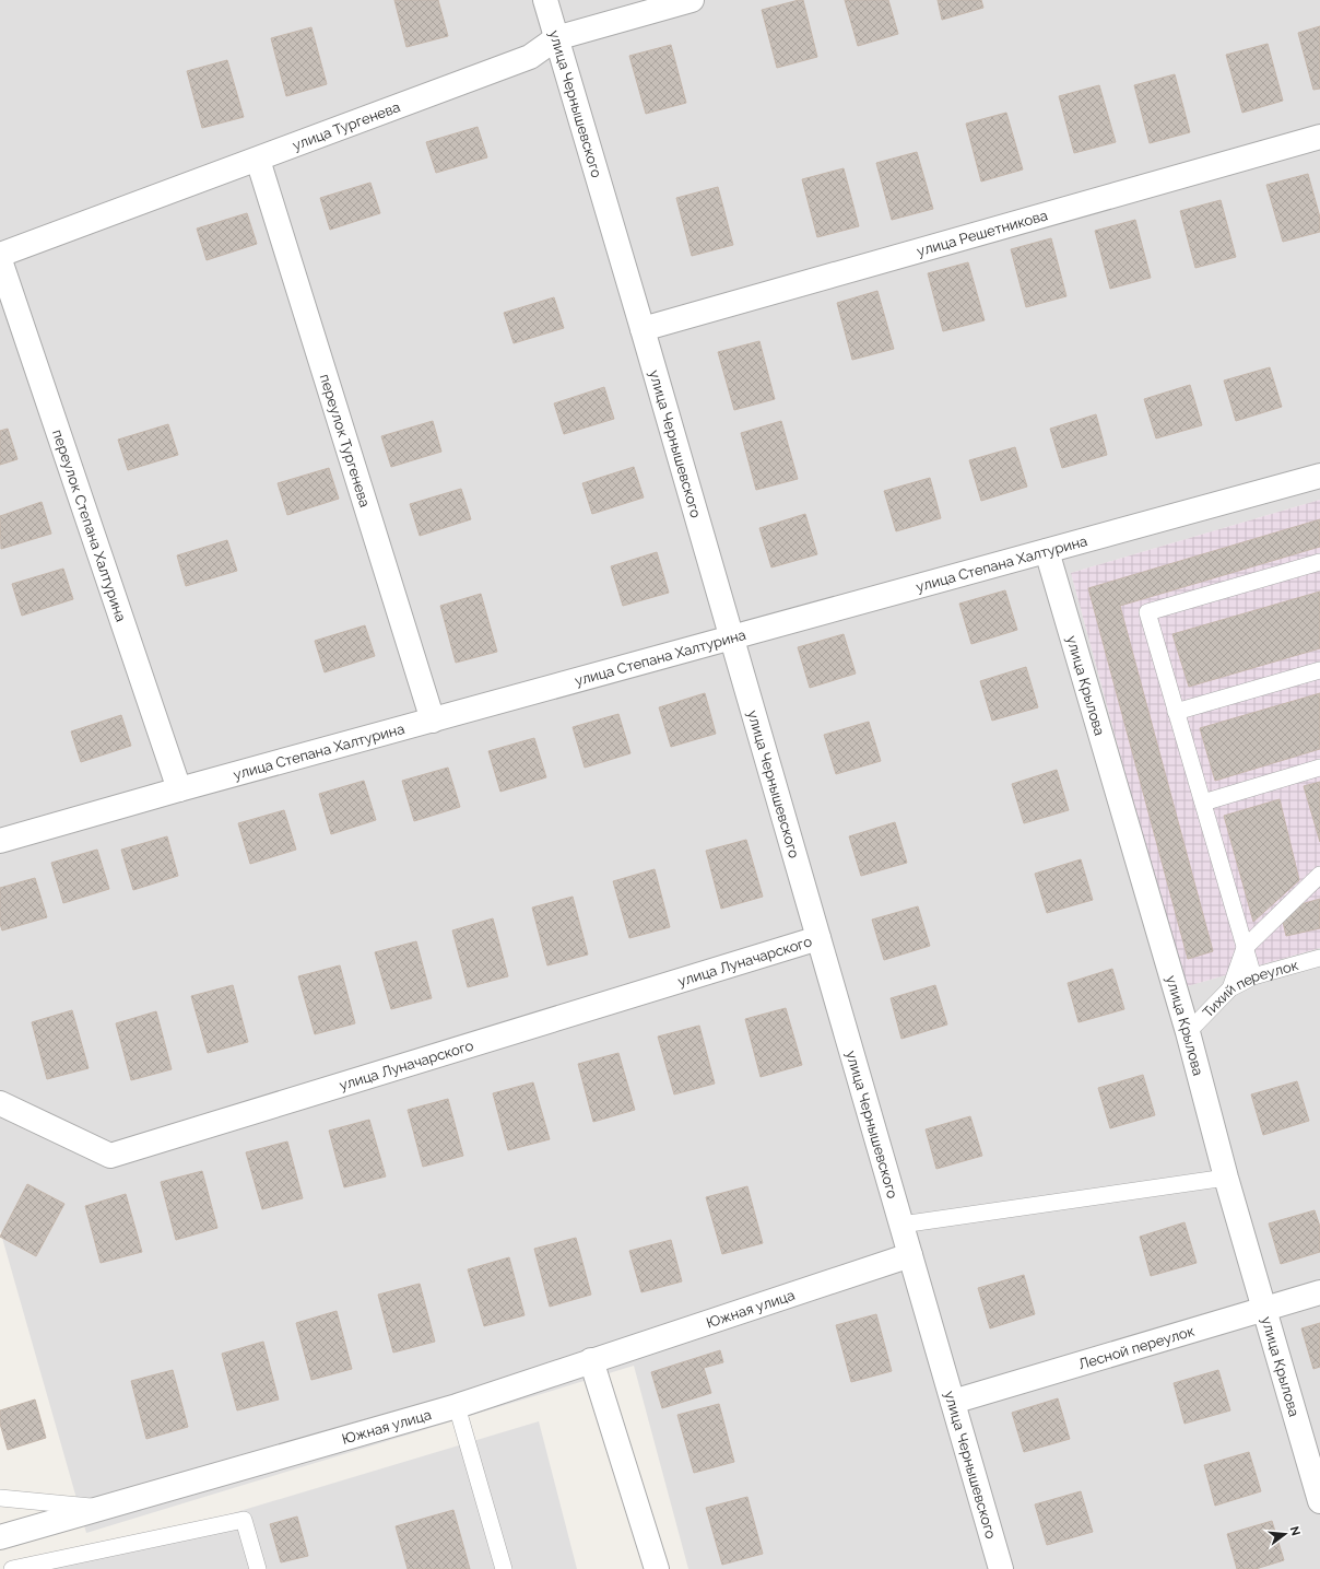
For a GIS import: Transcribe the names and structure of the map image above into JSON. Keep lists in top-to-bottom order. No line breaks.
{"streets":{"street":["улица Чернышевского","улица Тургенева","улица Решетникова","переулок Тургенева","переулок Степана Халтурина","улица Степана Халтурина","улица Крылова","улица Луначарского","Южная улица","Лесной переулок"],"lane":["Тихий переулок"]},"crossings":[["улица Чернышевского","улица Тургенева"],["улица Чернышевского","улица Решетникова"],["улица Чернышевского","улица Степана Халтурина"],["улица Чернышевского","улица Луначарского"],["улица Чернышевского","Южная улица"],["улица Чернышевского","Лесной переулок"],["улица Тургенева","переулок Тургенева"],["переулок Тургенева","улица Степана Халтурина"],["переулок Степана Халтурина","улица Степана Халтурина"],["улица Степана Халтурина","улица Крылова"],["улица Крылова","Тихий переулок"],["улица Крылова","Лесной переулок"]],"north":"right"}
